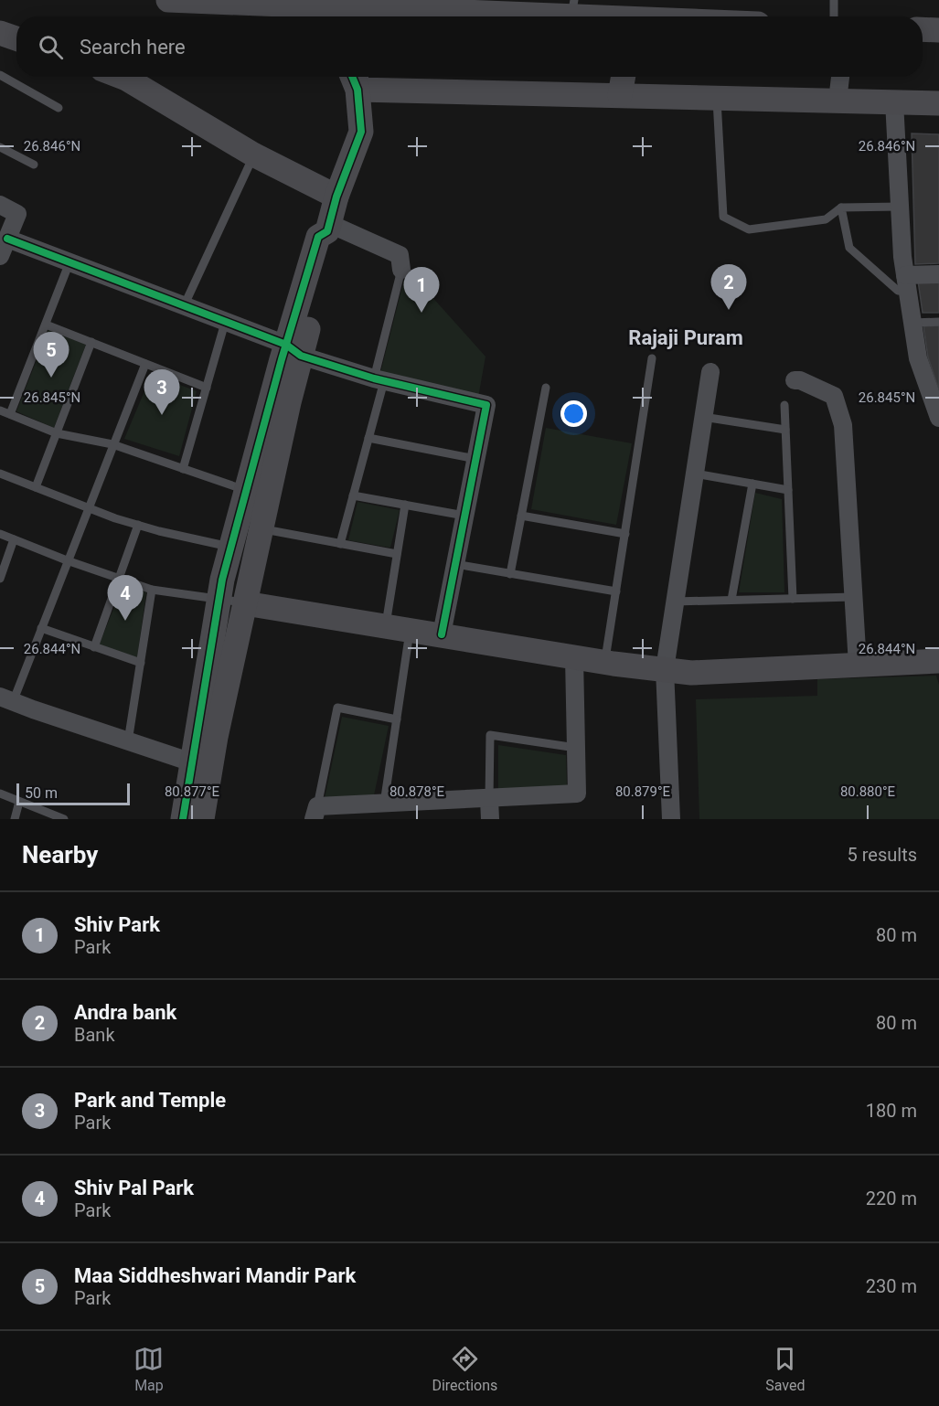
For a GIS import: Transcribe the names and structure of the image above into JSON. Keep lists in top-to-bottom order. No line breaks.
{"districts":["Rajaji Puram"],"scale_bar":"50 m","page":{"search":"Search here","pins":["2","1","5","3","4"],"scale":"50 m","heading":["Nearby","5 results"],"list":[{"mark":"1","name":"Shiv Park","note":"Park","value":"80 m"},{"mark":"2","name":"Andra bank","note":"Bank","value":"80 m"},{"mark":"3","name":"Park and Temple","note":"Park","value":"180 m"},{"mark":"4","name":"Shiv Pal Park","note":"Park","value":"220 m"},{"mark":"5","name":"Maa Siddheshwari Mandir Park","note":"Park","value":"230 m"}],"nav":["Map","Directions","Saved"]},"coordinates":["26.846°N","26.845°N","26.844°N","80.877°E","80.878°E","80.879°E","80.880°E"]}
